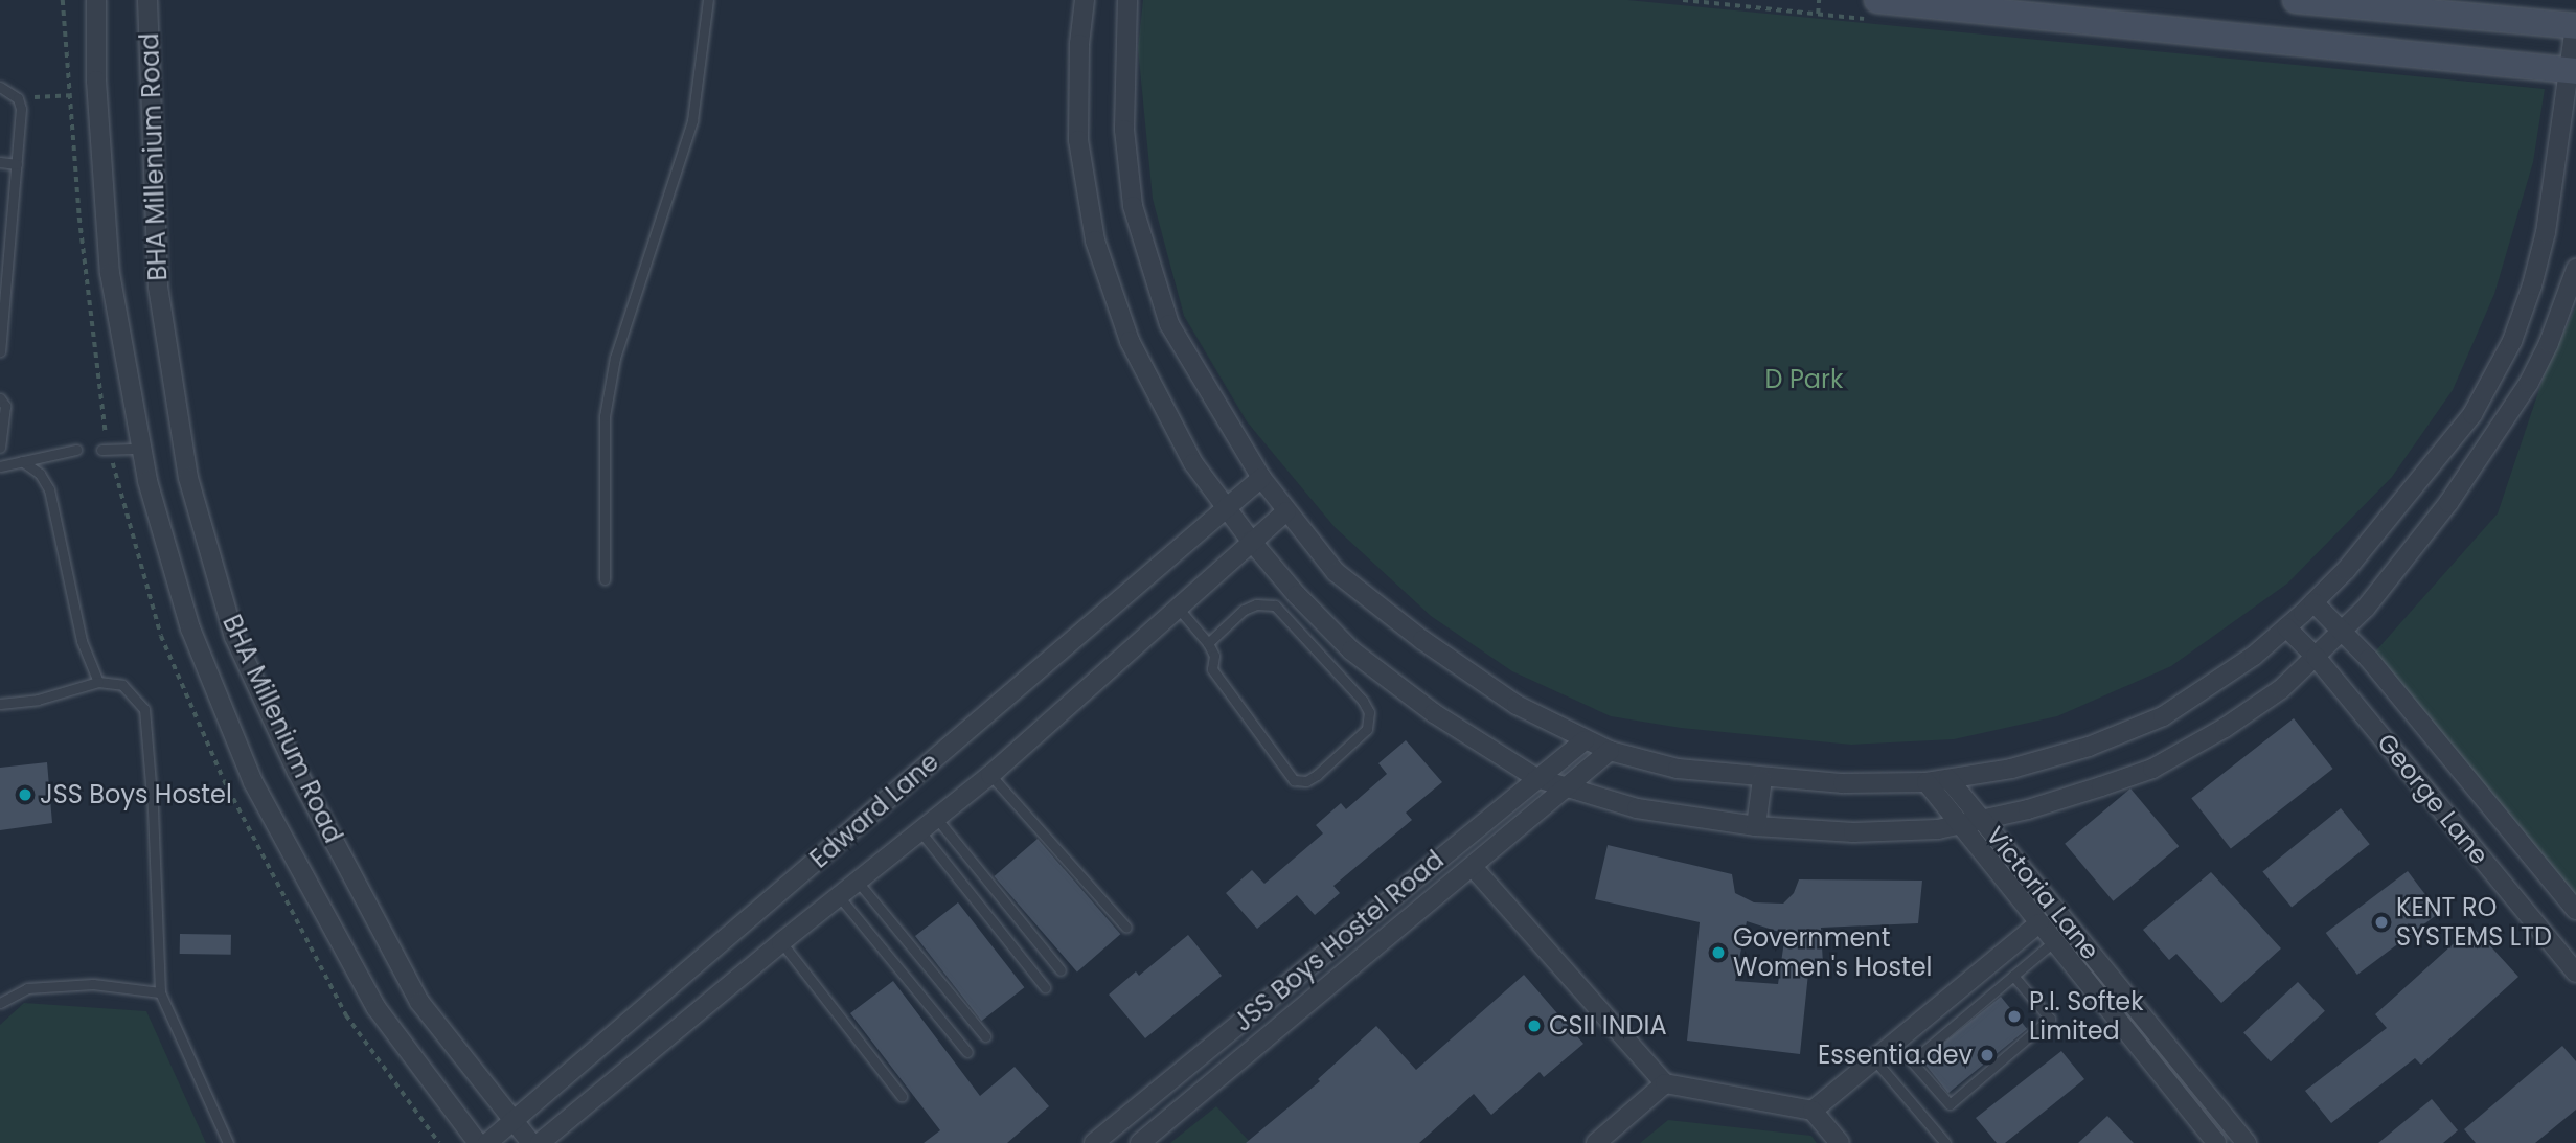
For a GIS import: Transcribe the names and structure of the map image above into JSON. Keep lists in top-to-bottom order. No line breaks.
{"streets":{"street":["BHA Millenium Road","George Lane","Edward Lane","Victoria Lane","JSS Boys Hostel Road"]},"crossings":[["BHA Millenium Road","Edward Lane"]],"parks":["D Park"],"places":["JSS Boys Hostel","KENT RO SYSTEMS LTD","Government Women's Hostel","P.I. Softek Limited","CSII INDIA","Essentia.dev"]}
